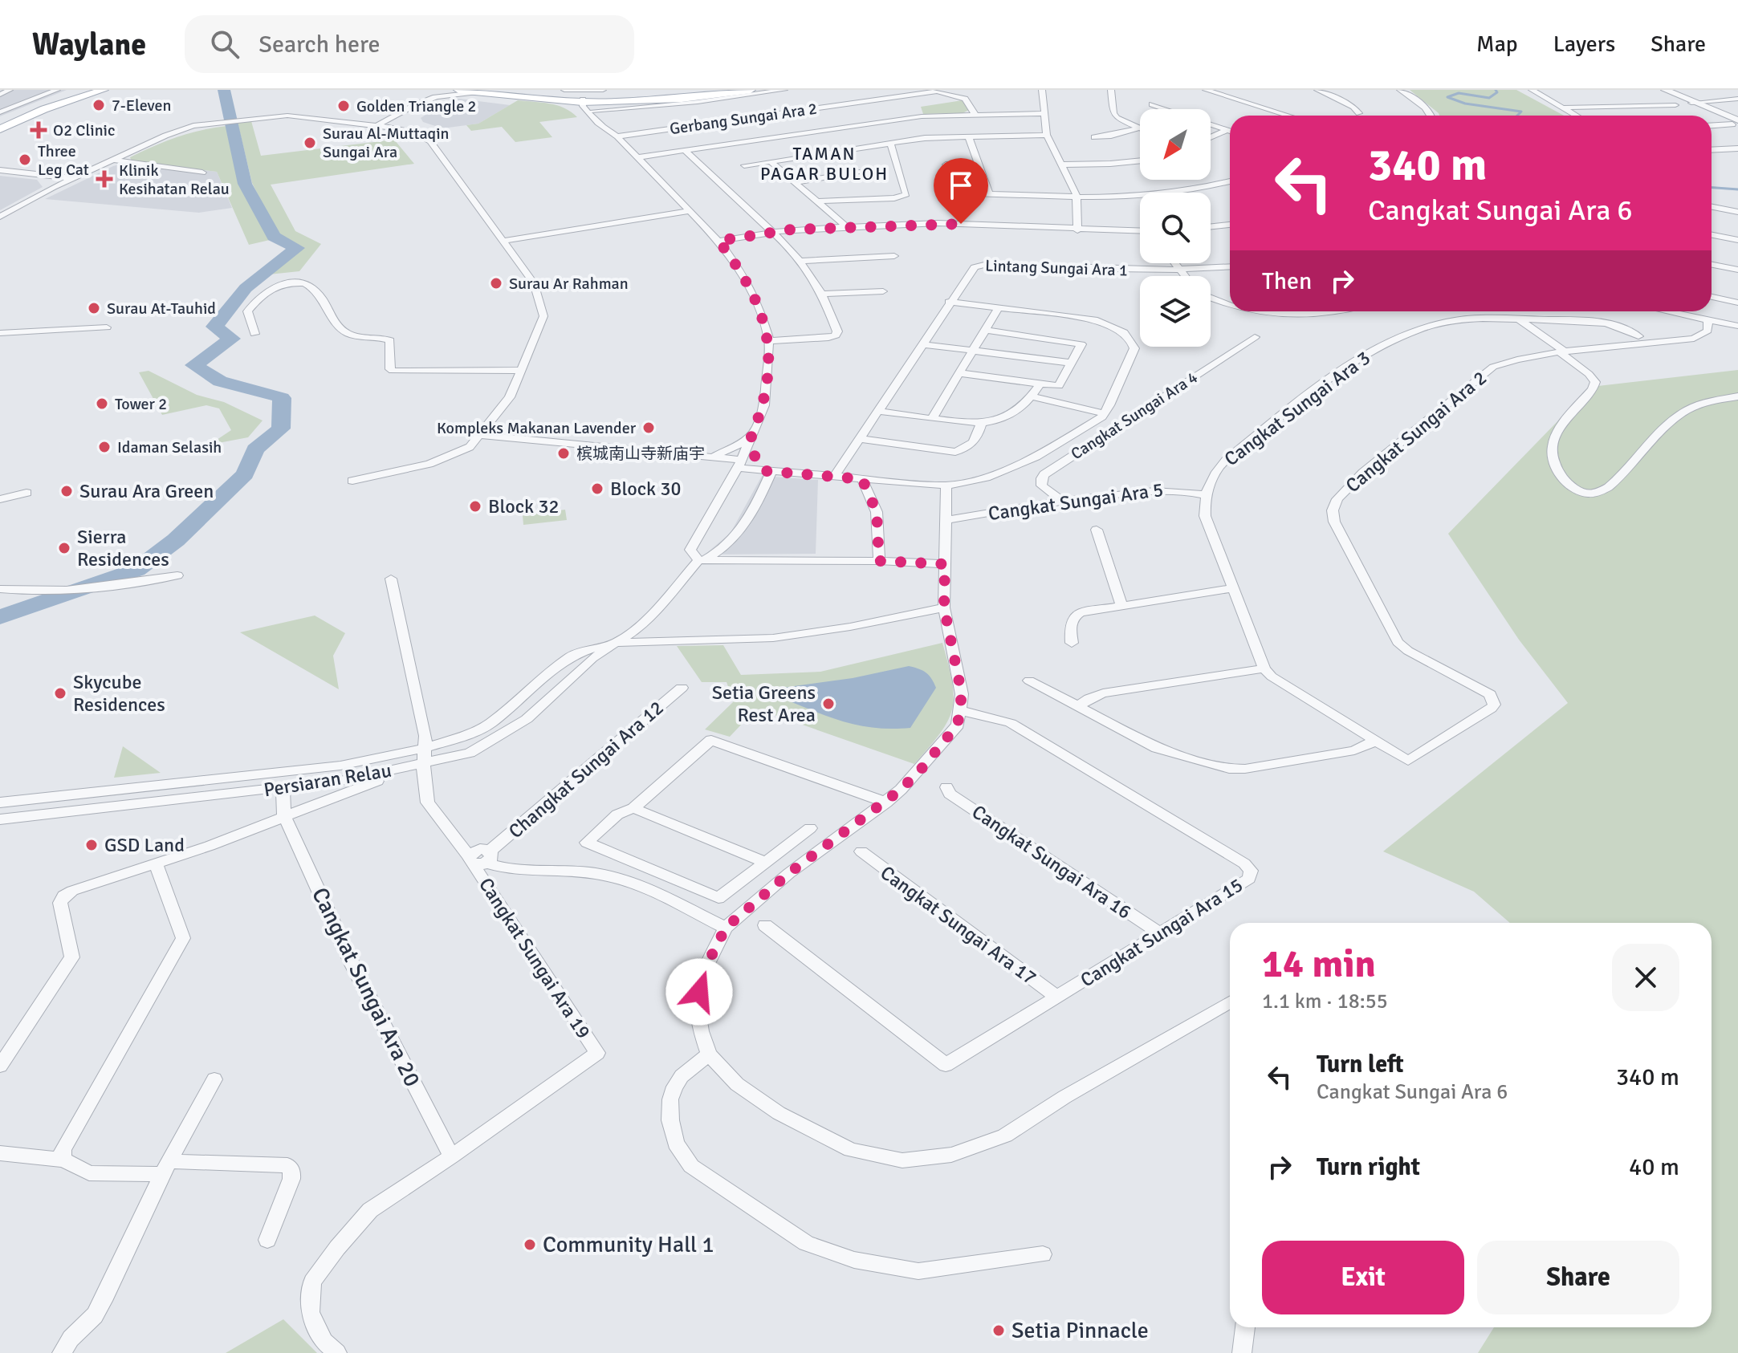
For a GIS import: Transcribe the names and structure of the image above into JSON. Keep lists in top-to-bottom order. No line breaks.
{"streets":{"street":["Gerbang Sungai Ara 2","Lintang Sungai Ara 1","Cangkat Sungai Ara 3","Cangkat Sungai Ara 4","Cangkat Sungai Ara 2","Cangkat Sungai Ara 5","Changkat Sungai Ara 12","Persiaran Relau","Cangkat Sungai Ara 16","Cangkat Sungai Ara 17","Cangkat Sungai Ara 15","Cangkat Sungai Ara 19","Cangkat Sungai Ara 20"]},"crossings":[["Cangkat Sungai Ara 3","Cangkat Sungai Ara 2"],["Cangkat Sungai Ara 3","Cangkat Sungai Ara 5"],["Cangkat Sungai Ara 4","Cangkat Sungai Ara 5"],["Changkat Sungai Ara 12","Cangkat Sungai Ara 19"],["Persiaran Relau","Cangkat Sungai Ara 19"],["Cangkat Sungai Ara 16","Cangkat Sungai Ara 15"],["Cangkat Sungai Ara 17","Cangkat Sungai Ara 15"],["Cangkat Sungai Ara 19","Cangkat Sungai Ara 20"]],"districts":["TAMAN PAGAR BULOH"],"places":{"other":["7-Eleven","Golden Triangle 2","Surau Al-Muttaqin Sungai Ara","Three Leg Cat","Surau Ar Rahman","Surau At-Tauhid","Tower 2","Kompleks Makanan Lavender","Idaman Selasih","槟城南山寺新庙宇","Block 30","Surau Ara Green","Block 32","Sierra Residences","Skycube Residences","Setia Greens Rest Area","GSD Land","Community Hall 1","Setia Pinnacle"],"health":["O2 Clinic","Klinik Kesihatan Relau"]},"north":"bottom left","page":{"header":"Waylane","search":"Search here","nav":["Map","Layers","Share"],"turn":["340 m","Cangkat Sungai Ara 6"],"then":"Then","heading":["14 min","1.1 km · 18:55"],"list":[{"name":"Turn left","note":"Cangkat Sungai Ara 6","value":"340 m"},{"name":"Turn right","value":"40 m"}],"buttons":["Exit","Share"]}}
